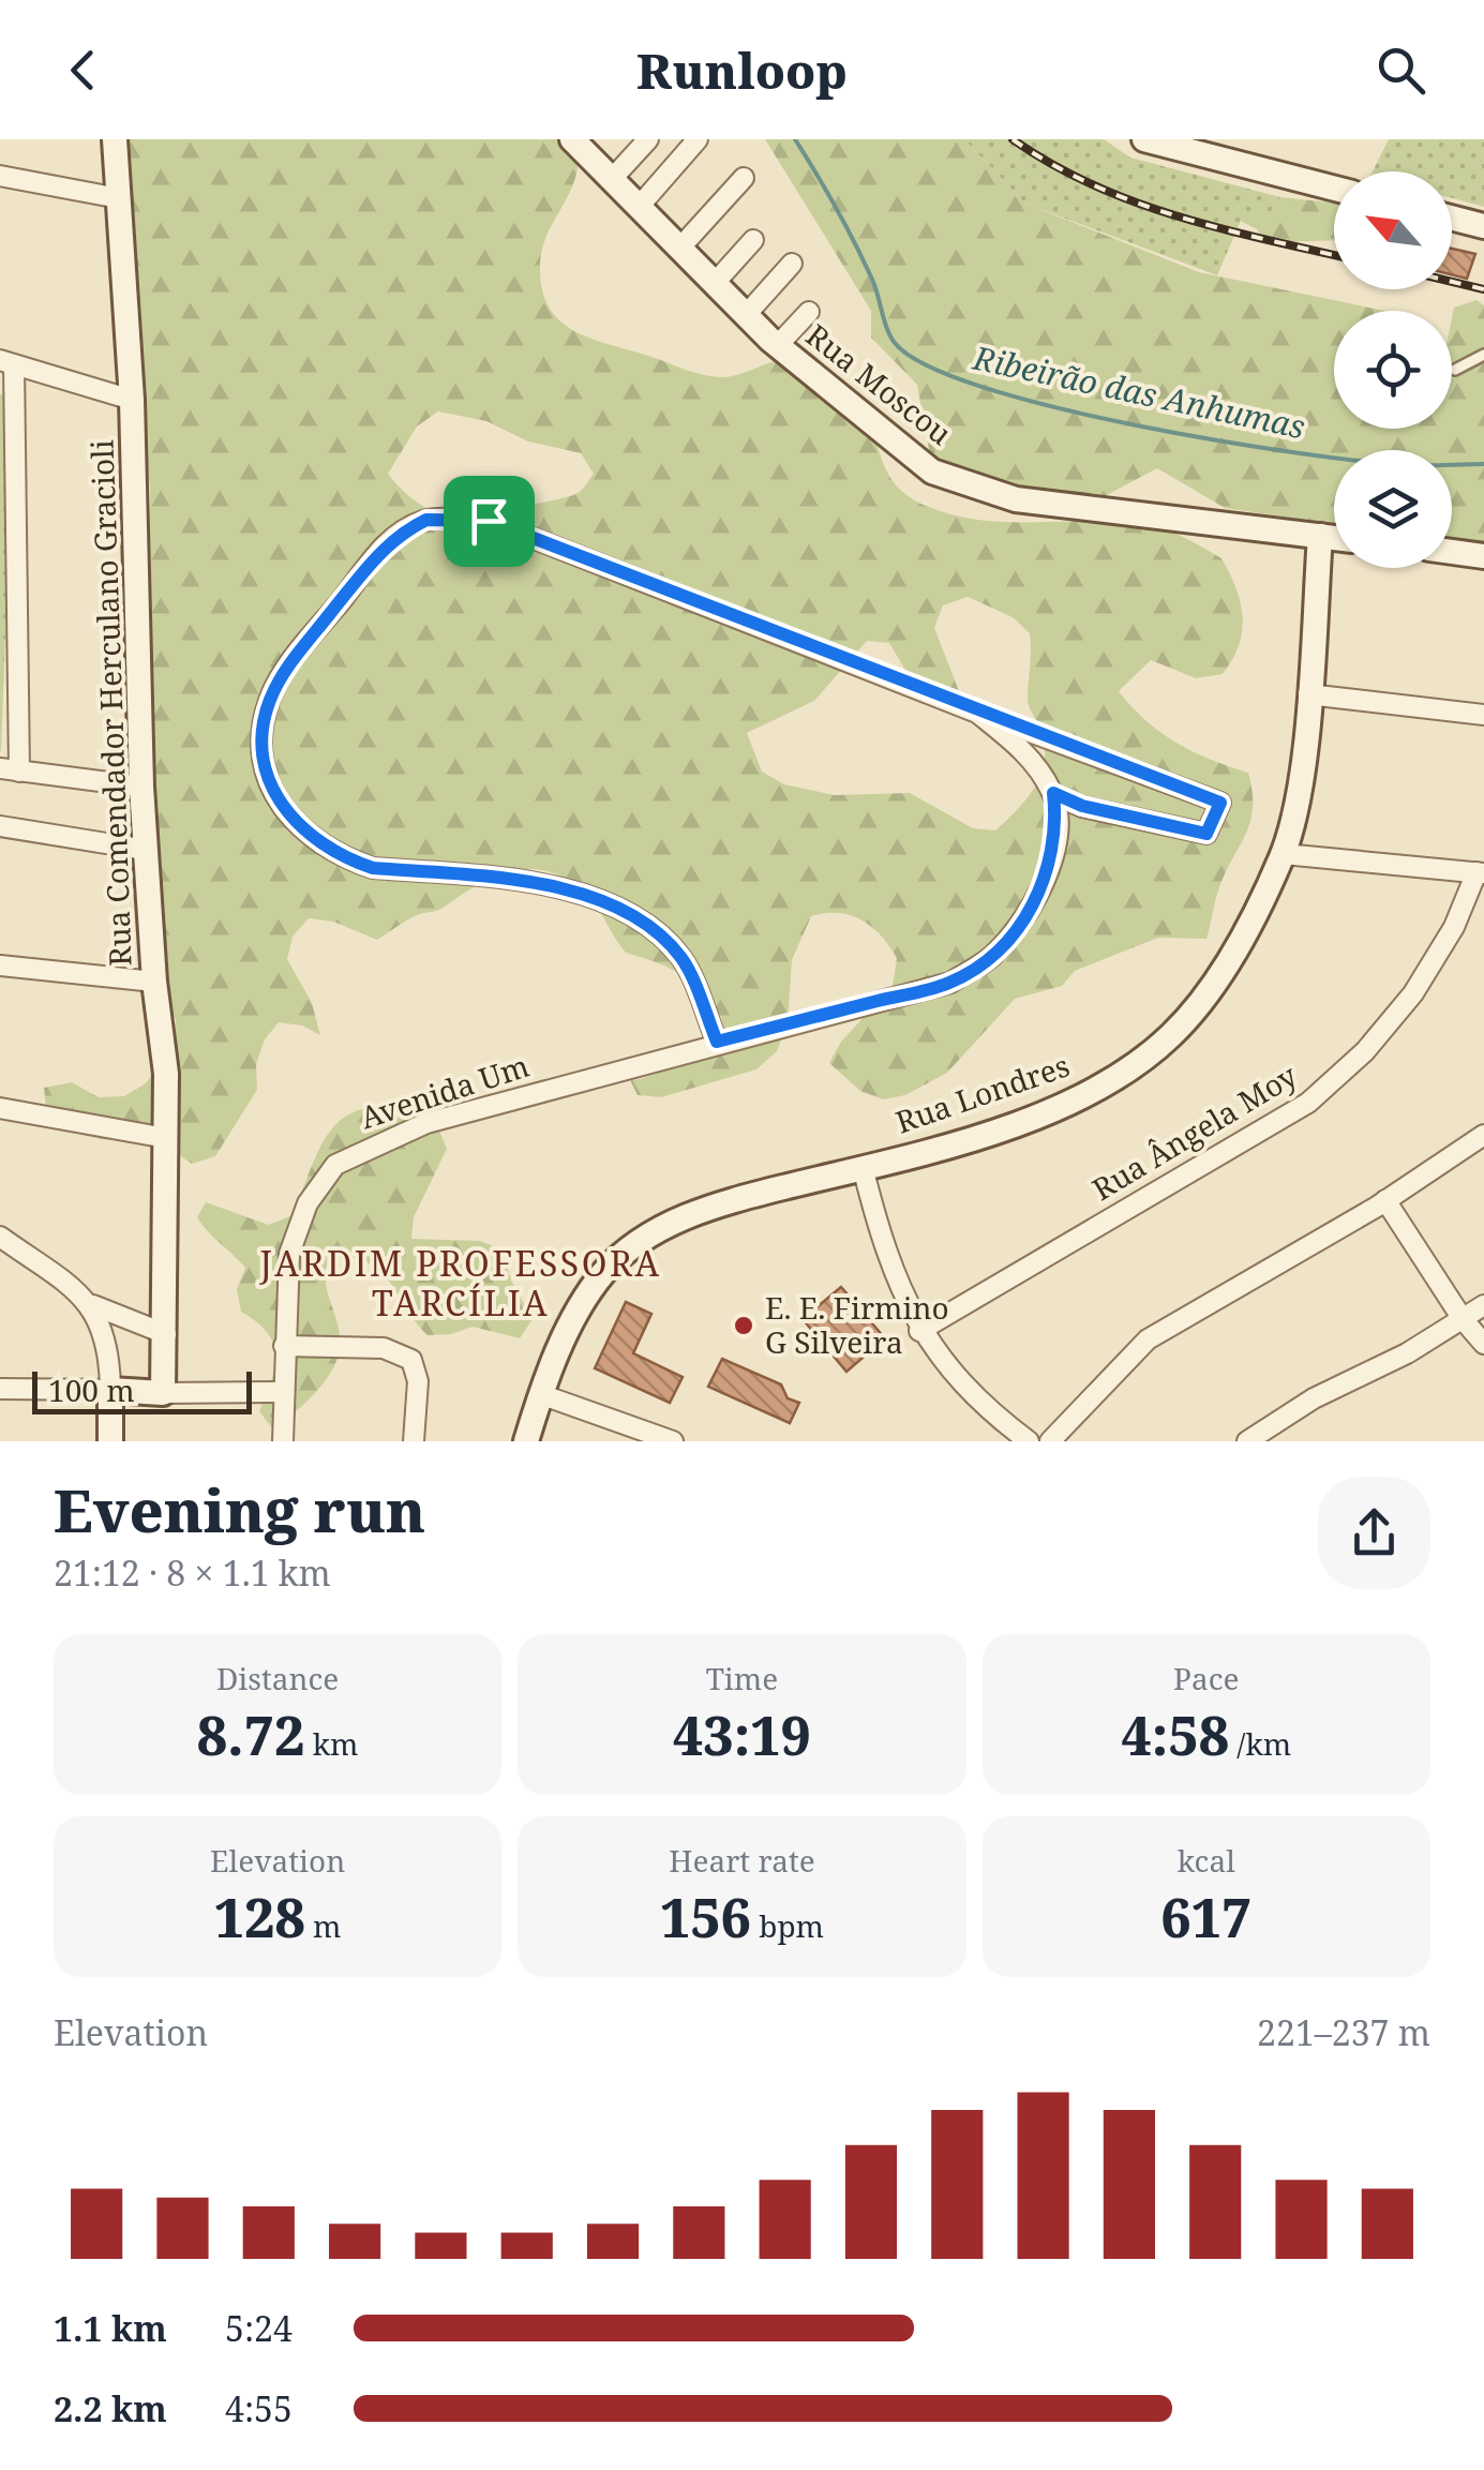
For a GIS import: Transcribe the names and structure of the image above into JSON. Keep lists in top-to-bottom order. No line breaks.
{"streets":{"street":["Rua Moscou","Rua Comendador Herculano Gracioli","Avenida Um","Rua Londres","Rua Ângela Moy"]},"crossings":[["Rua Moscou","Rua Londres"]],"districts":["JARDIM PROFESSORA TARCÍLIA"],"water":["Ribeirão das Anhumas"],"places":["E. E. Firmino G Silveira"],"scale_bar":"100 m","north":"top left","page":{"header":"Runloop","scale":"100 m","heading":["Evening run","21:12 · 8 × 1.1 km"],"stats":[["Distance","8.72 km"],["Time","43:19"],["Pace","4:58 /km"],["Elevation","128 m"],["Heart rate","156 bpm"],["kcal","617"]],"chart":["Elevation","221–237 m"],"list":[{"name":"1.1 km","note":"5:24"},{"name":"2.2 km","note":"4:55"}]}}
